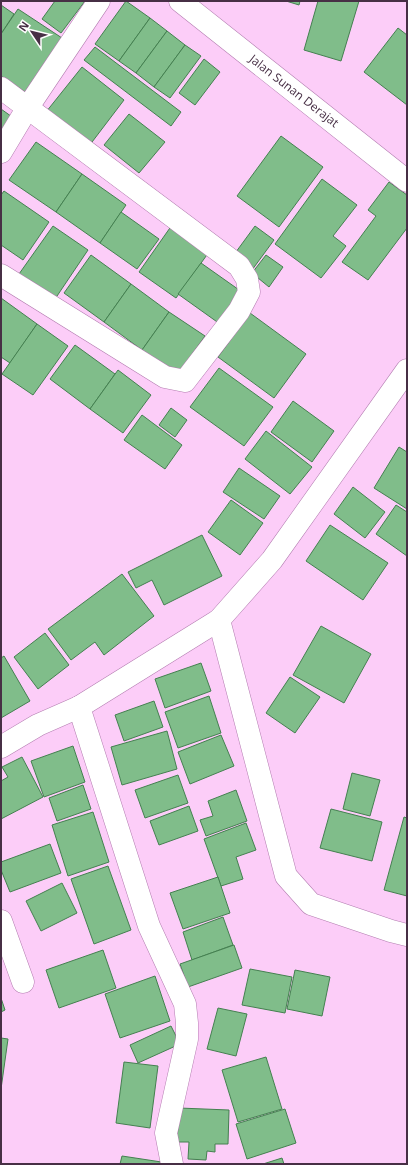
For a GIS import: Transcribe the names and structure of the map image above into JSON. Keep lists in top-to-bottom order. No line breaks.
{"streets":{"street":["Jalan Sunan Derajat"]},"north":"top left"}
